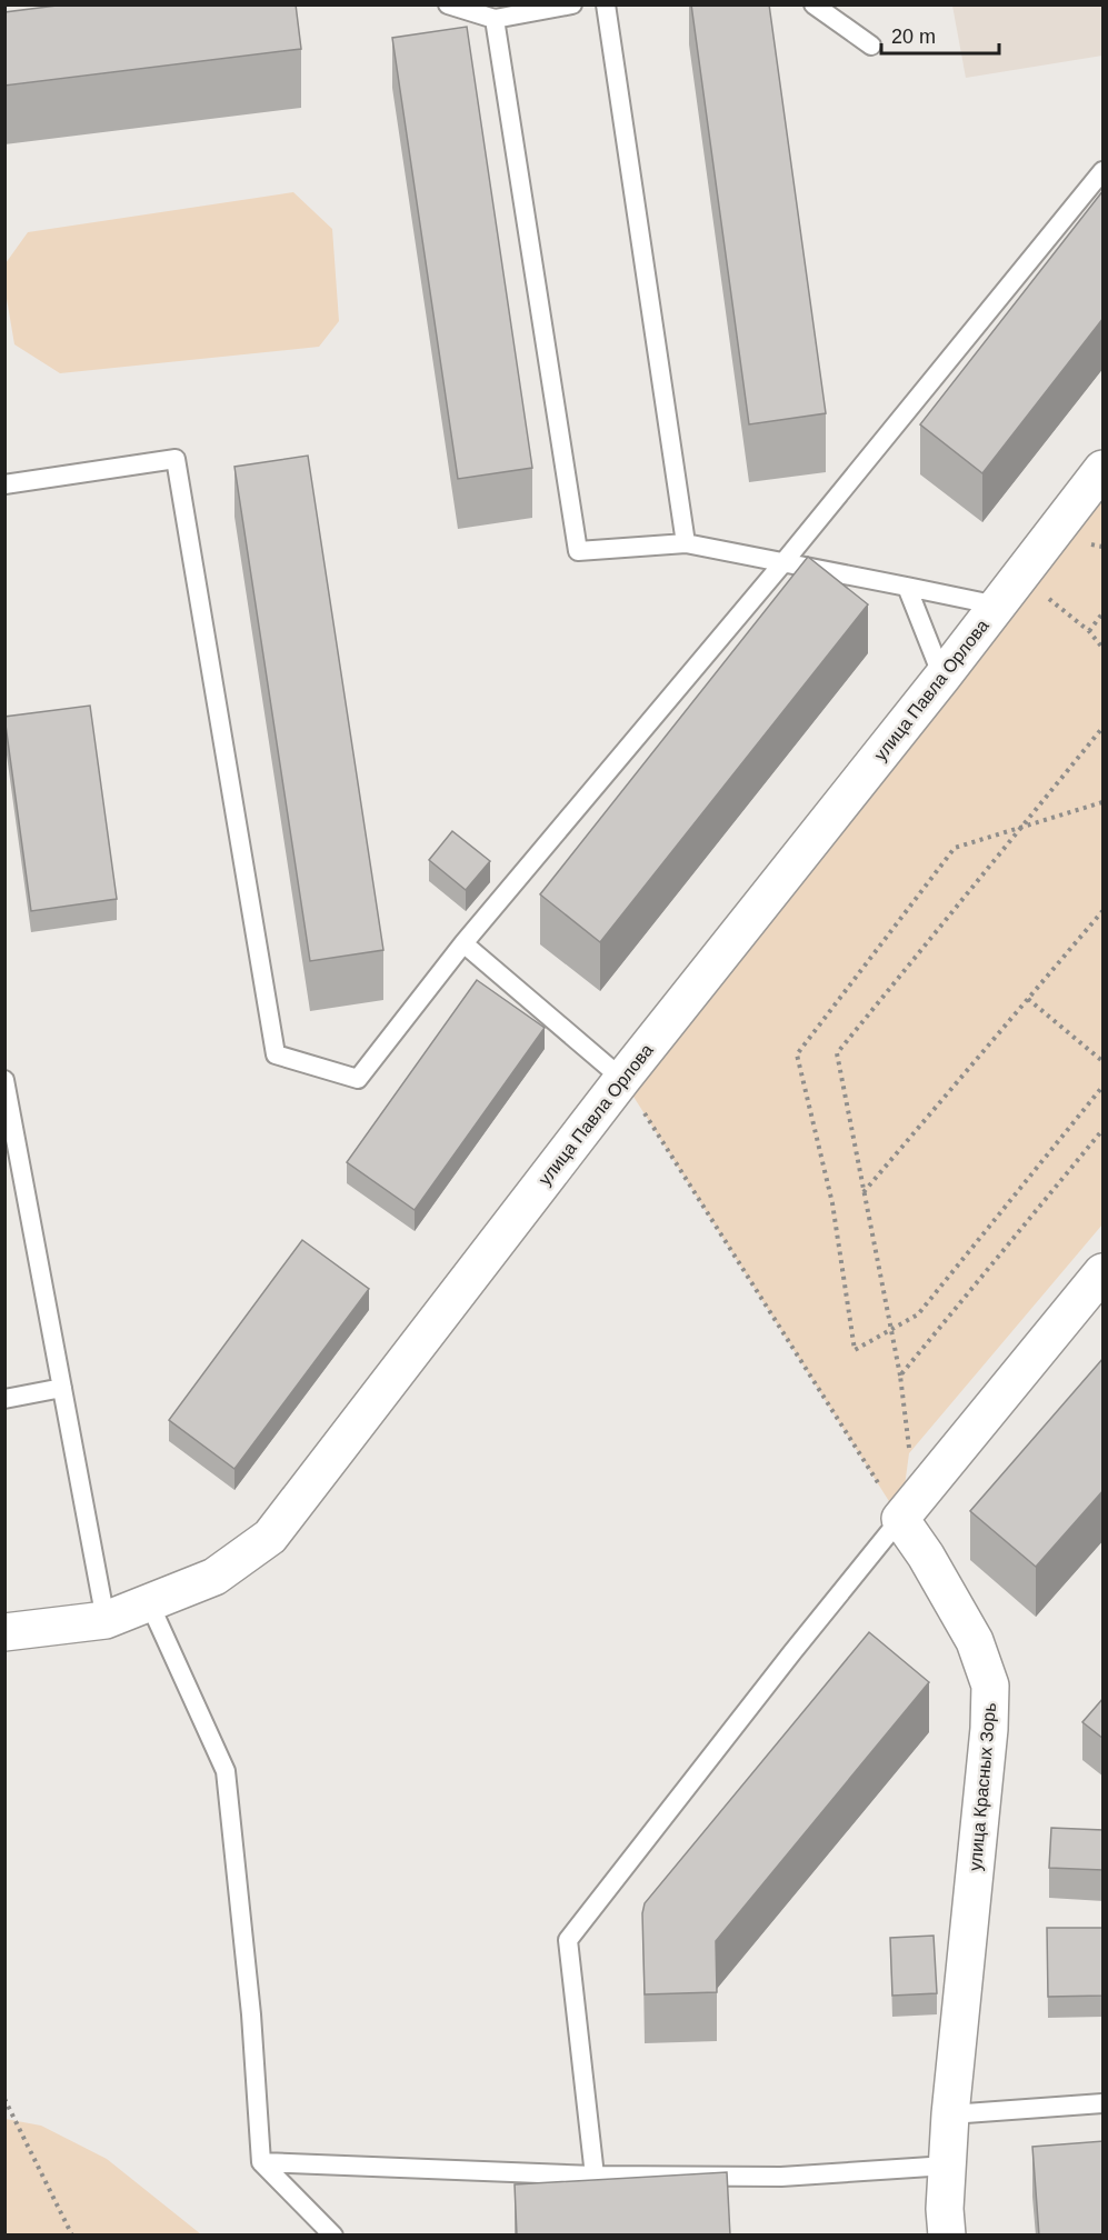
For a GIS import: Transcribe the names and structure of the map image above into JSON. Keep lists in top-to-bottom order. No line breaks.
{"streets":{"street":["улица Павла Орлова","улица Красных Зорь"]},"scale_bar":"20 m"}
